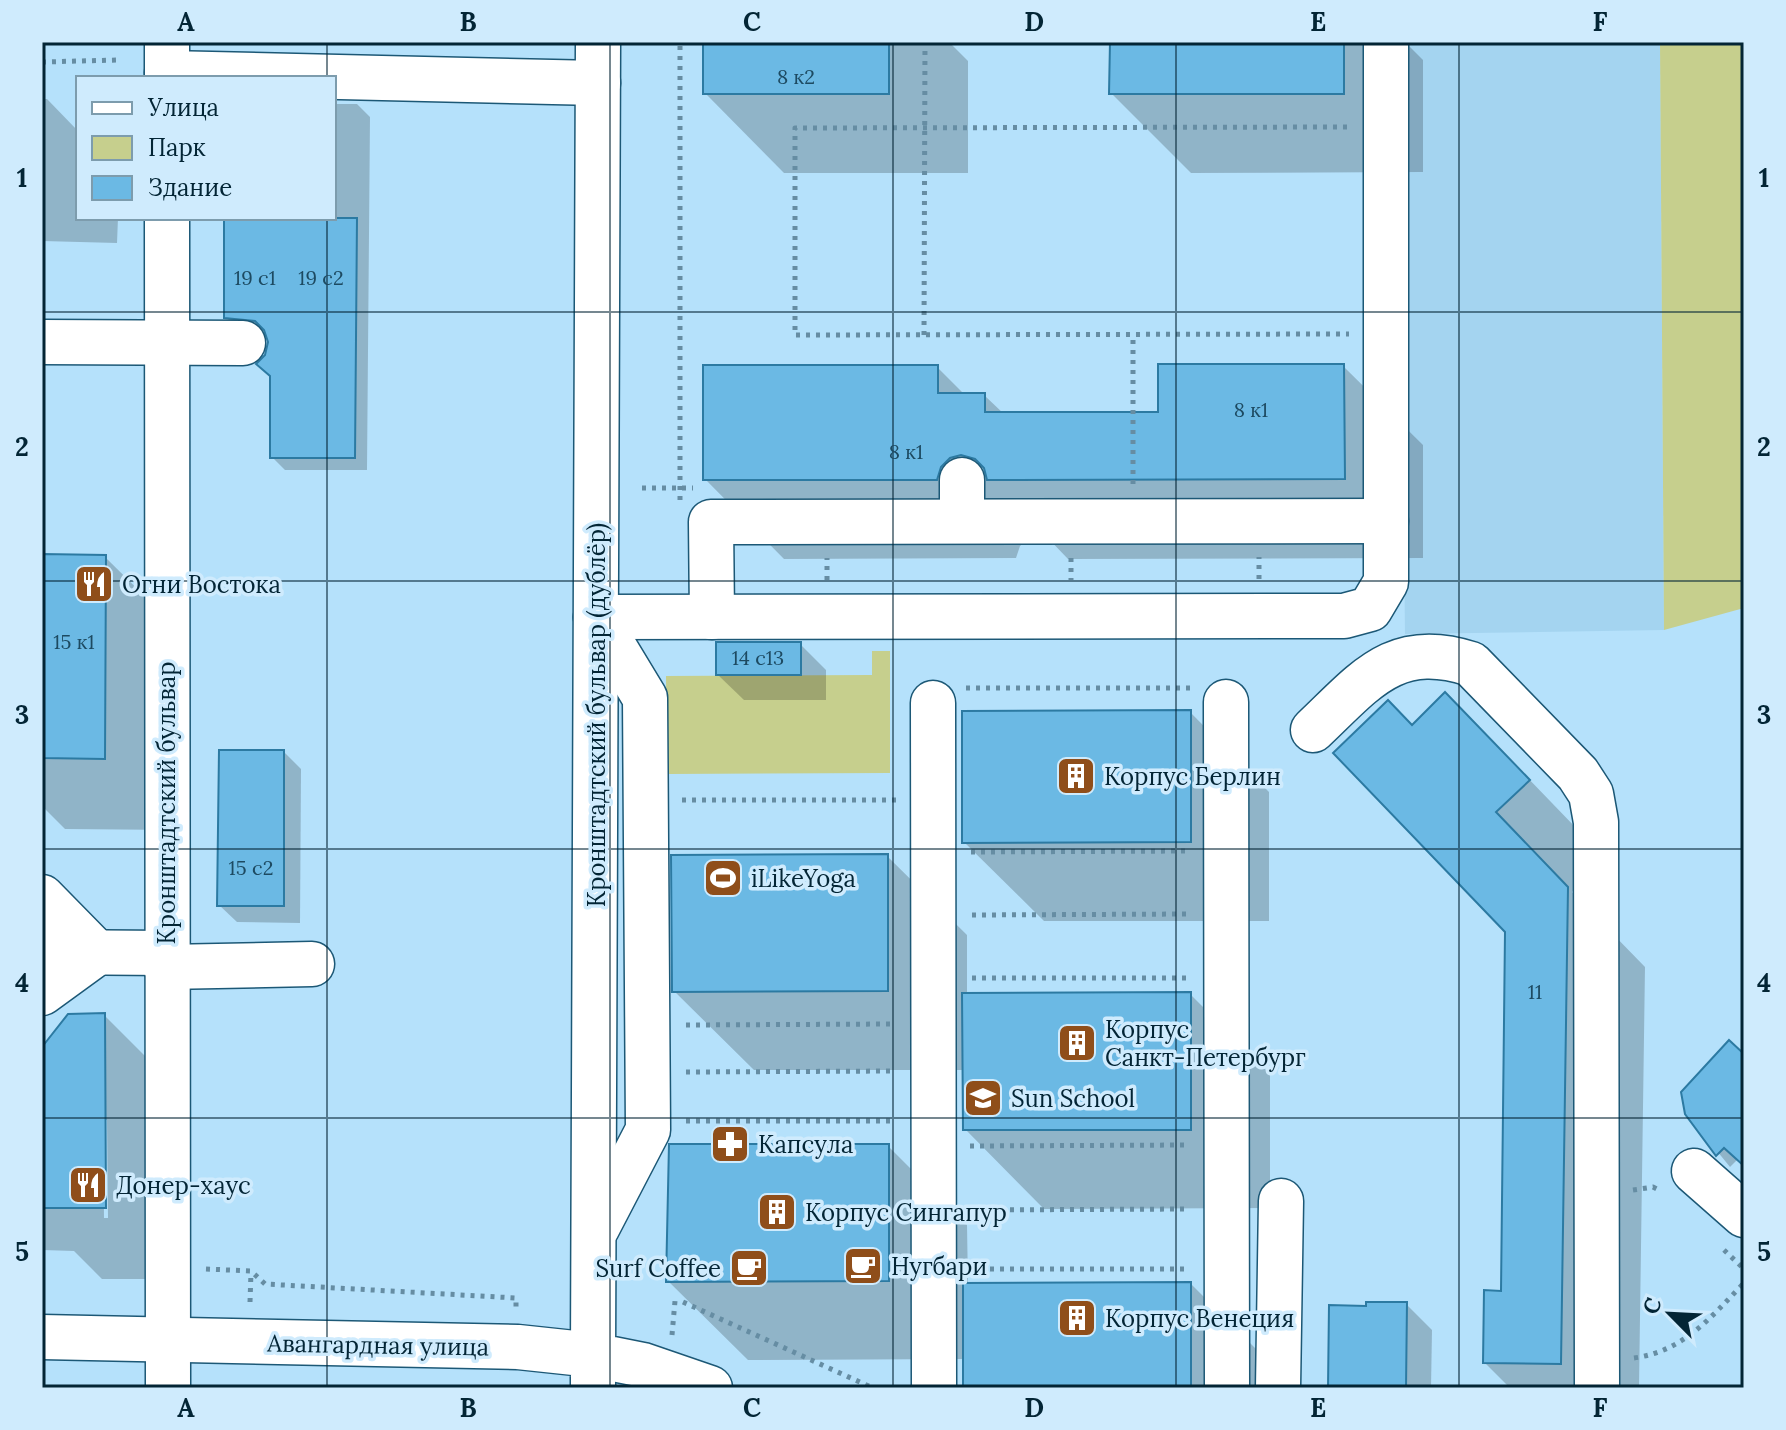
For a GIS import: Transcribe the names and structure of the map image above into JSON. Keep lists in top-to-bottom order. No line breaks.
{"streets":{"main road":["Кронштадтский бульвар (дублёр)","Кронштадтский бульвар","Авангардная улица"]},"crossings":[["Кронштадтский бульвар (дублёр)","Авангардная улица"],["Кронштадтский бульвар","Авангардная улица"]],"places":{"restaurant":["Огни Востока","Донер-хаус"],"building":["Корпус Берлин","Корпус Санкт-Петербург","Корпус Сингапур","Корпус Венеция"],"sports":["iLikeYoga"],"school or university":["Sun School"],"pharmacy":["Капсула"],"cafe":["Нугбари","Surf Coffee"]},"house_numbers":["8 к2","19 с1","19 с2","8 к1","8 к1","15 к1","14 с13","15 с2","11"],"legend":["Улица","Парк","Здание"],"north":"top left","grid":{"columns":["A","B","C","D","E","F"],"rows":["1","2","3","4","5"]}}
